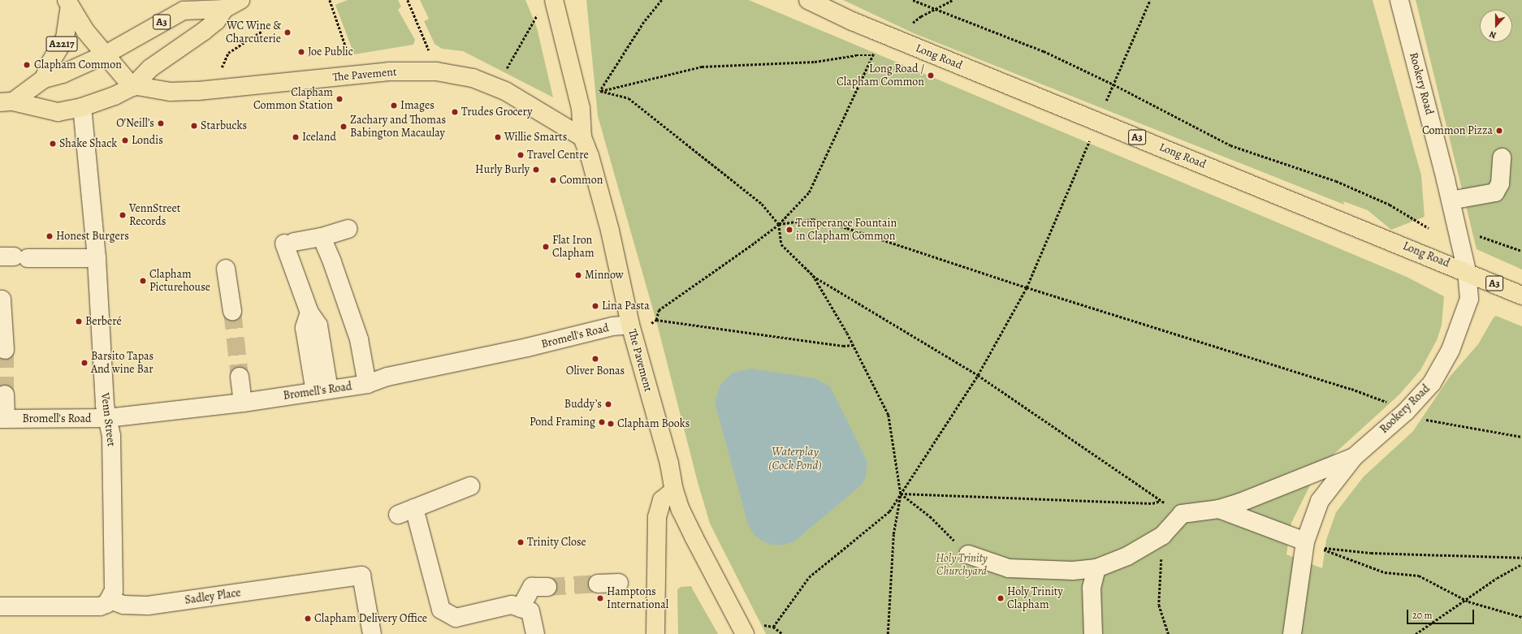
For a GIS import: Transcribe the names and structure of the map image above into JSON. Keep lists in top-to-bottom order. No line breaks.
{"streets":{"main road":["A3","A2217","Long Road","The Pavement"],"street":["Rookery Road","Bromell's Road","Venn Street","Sadley Place"]},"crossings":[["A3","A2217"],["A3","The Pavement"],["A3","Venn Street"],["A2217","The Pavement"],["Long Road","Rookery Road"],["The Pavement","Bromell's Road"],["Bromell's Road","Venn Street"],["Venn Street","Sadley Place"]],"water":["Waterplay (Cock Pond)"],"parks":["Holy Trinity Churchyard"],"places":["WC Wine & Charcuterie","Joe Public","Clapham Common","Long Road / Clapham Common","Clapham Common Station","Images","Trudes Grocery","O’Neill’s","Starbucks","Zachary and Thomas Babington Macaulay","Common Pizza","Iceland","Willie Smarts","Londis","Shake Shack","Travel Centre","Hurly Burly","Common","VennStreet Records","Temperance Fountain in Clapham Common","Honest Burgers","Flat Iron Clapham","Minnow","Clapham Picturehouse","Lina Pasta","Berberé","Oliver Bonas","Barsito Tapas And wine Bar","Buddy’s","Pond Framing","Clapham Books","Trinity Close","Hamptons International","Holy Trinity Clapham","Clapham Delivery Office"],"scale_bar":"20 m","north":"bottom"}
